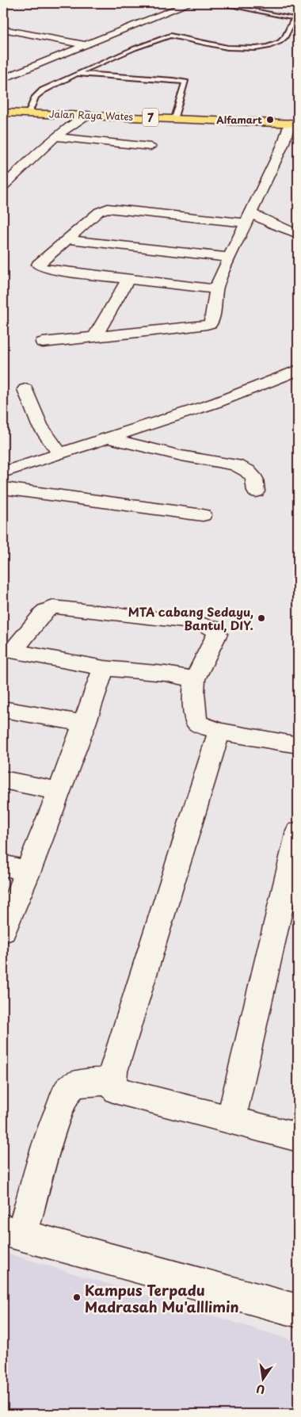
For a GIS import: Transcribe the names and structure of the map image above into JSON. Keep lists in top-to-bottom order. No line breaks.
{"streets":{"highway":["Jalan Raya Wates","7"]},"places":["Alfamart","MTA cabang Sedayu, Bantul, DIY.","Kampus Terpadu Madrasah Mu'alllimin"],"north":"bottom"}
